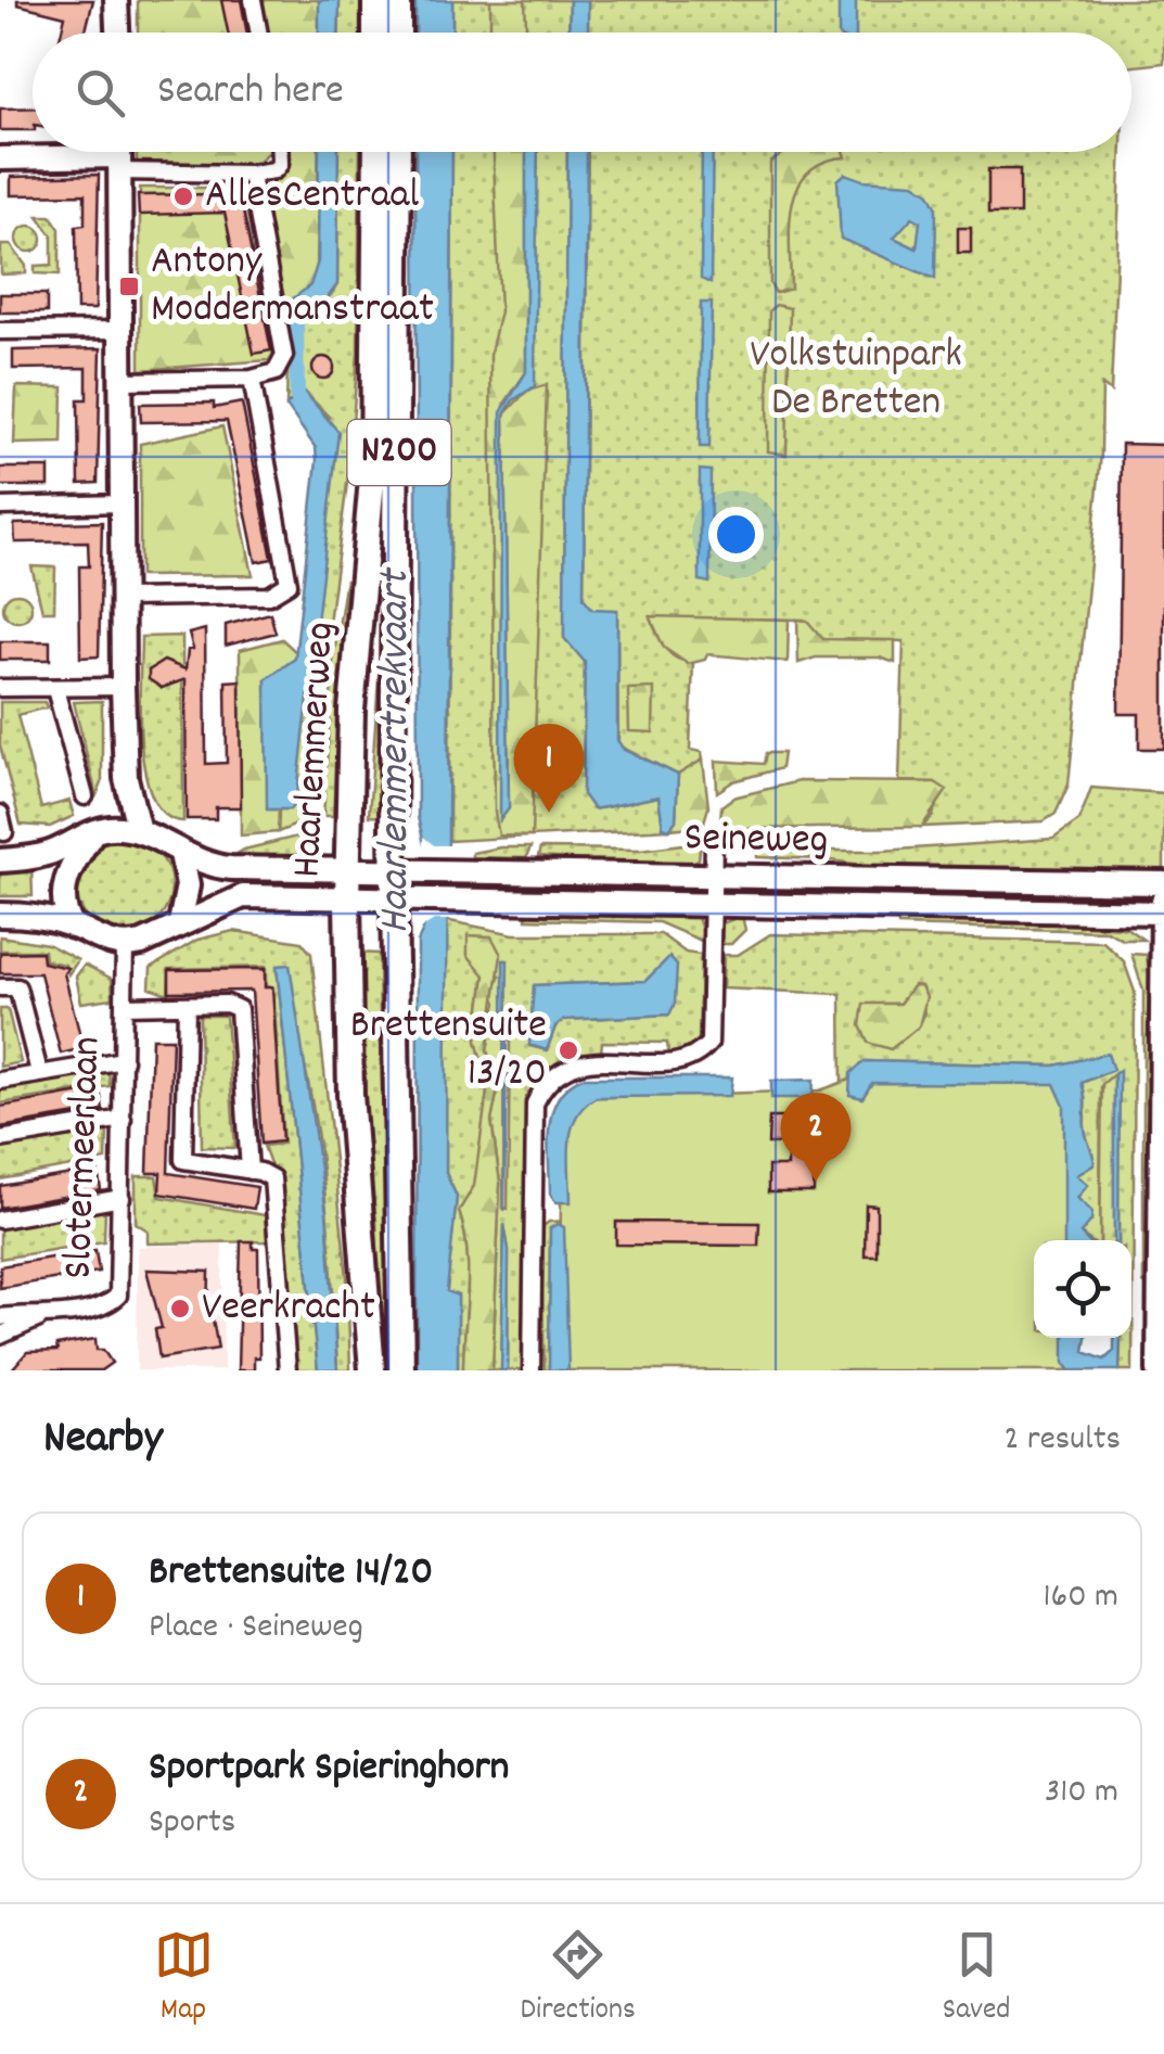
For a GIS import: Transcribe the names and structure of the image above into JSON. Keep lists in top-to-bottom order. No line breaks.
{"streets":{"main road":["N200","Haarlemmerweg","Seineweg"],"street":["Slotermeerlaan"]},"crossings":[["Haarlemmerweg","Seineweg"],["Seineweg","Slotermeerlaan"]],"water":["Haarlemmertrekvaart"],"parks":["Volkstuinpark De Bretten"],"places":{"other":["AllesCentraal","Brettensuite 13/20","Veerkracht"],"transit":["Antony Moddermanstraat"]},"page":{"search":"Search here","pins":["1","2"],"heading":["Nearby","2 results"],"list":[{"mark":"1","name":"Brettensuite 14/20","note":"Place · Seineweg","value":"160 m"},{"mark":"2","name":"Sportpark Spieringhorn","note":"Sports","value":"310 m"}],"nav":["Map","Directions","Saved"]}}
